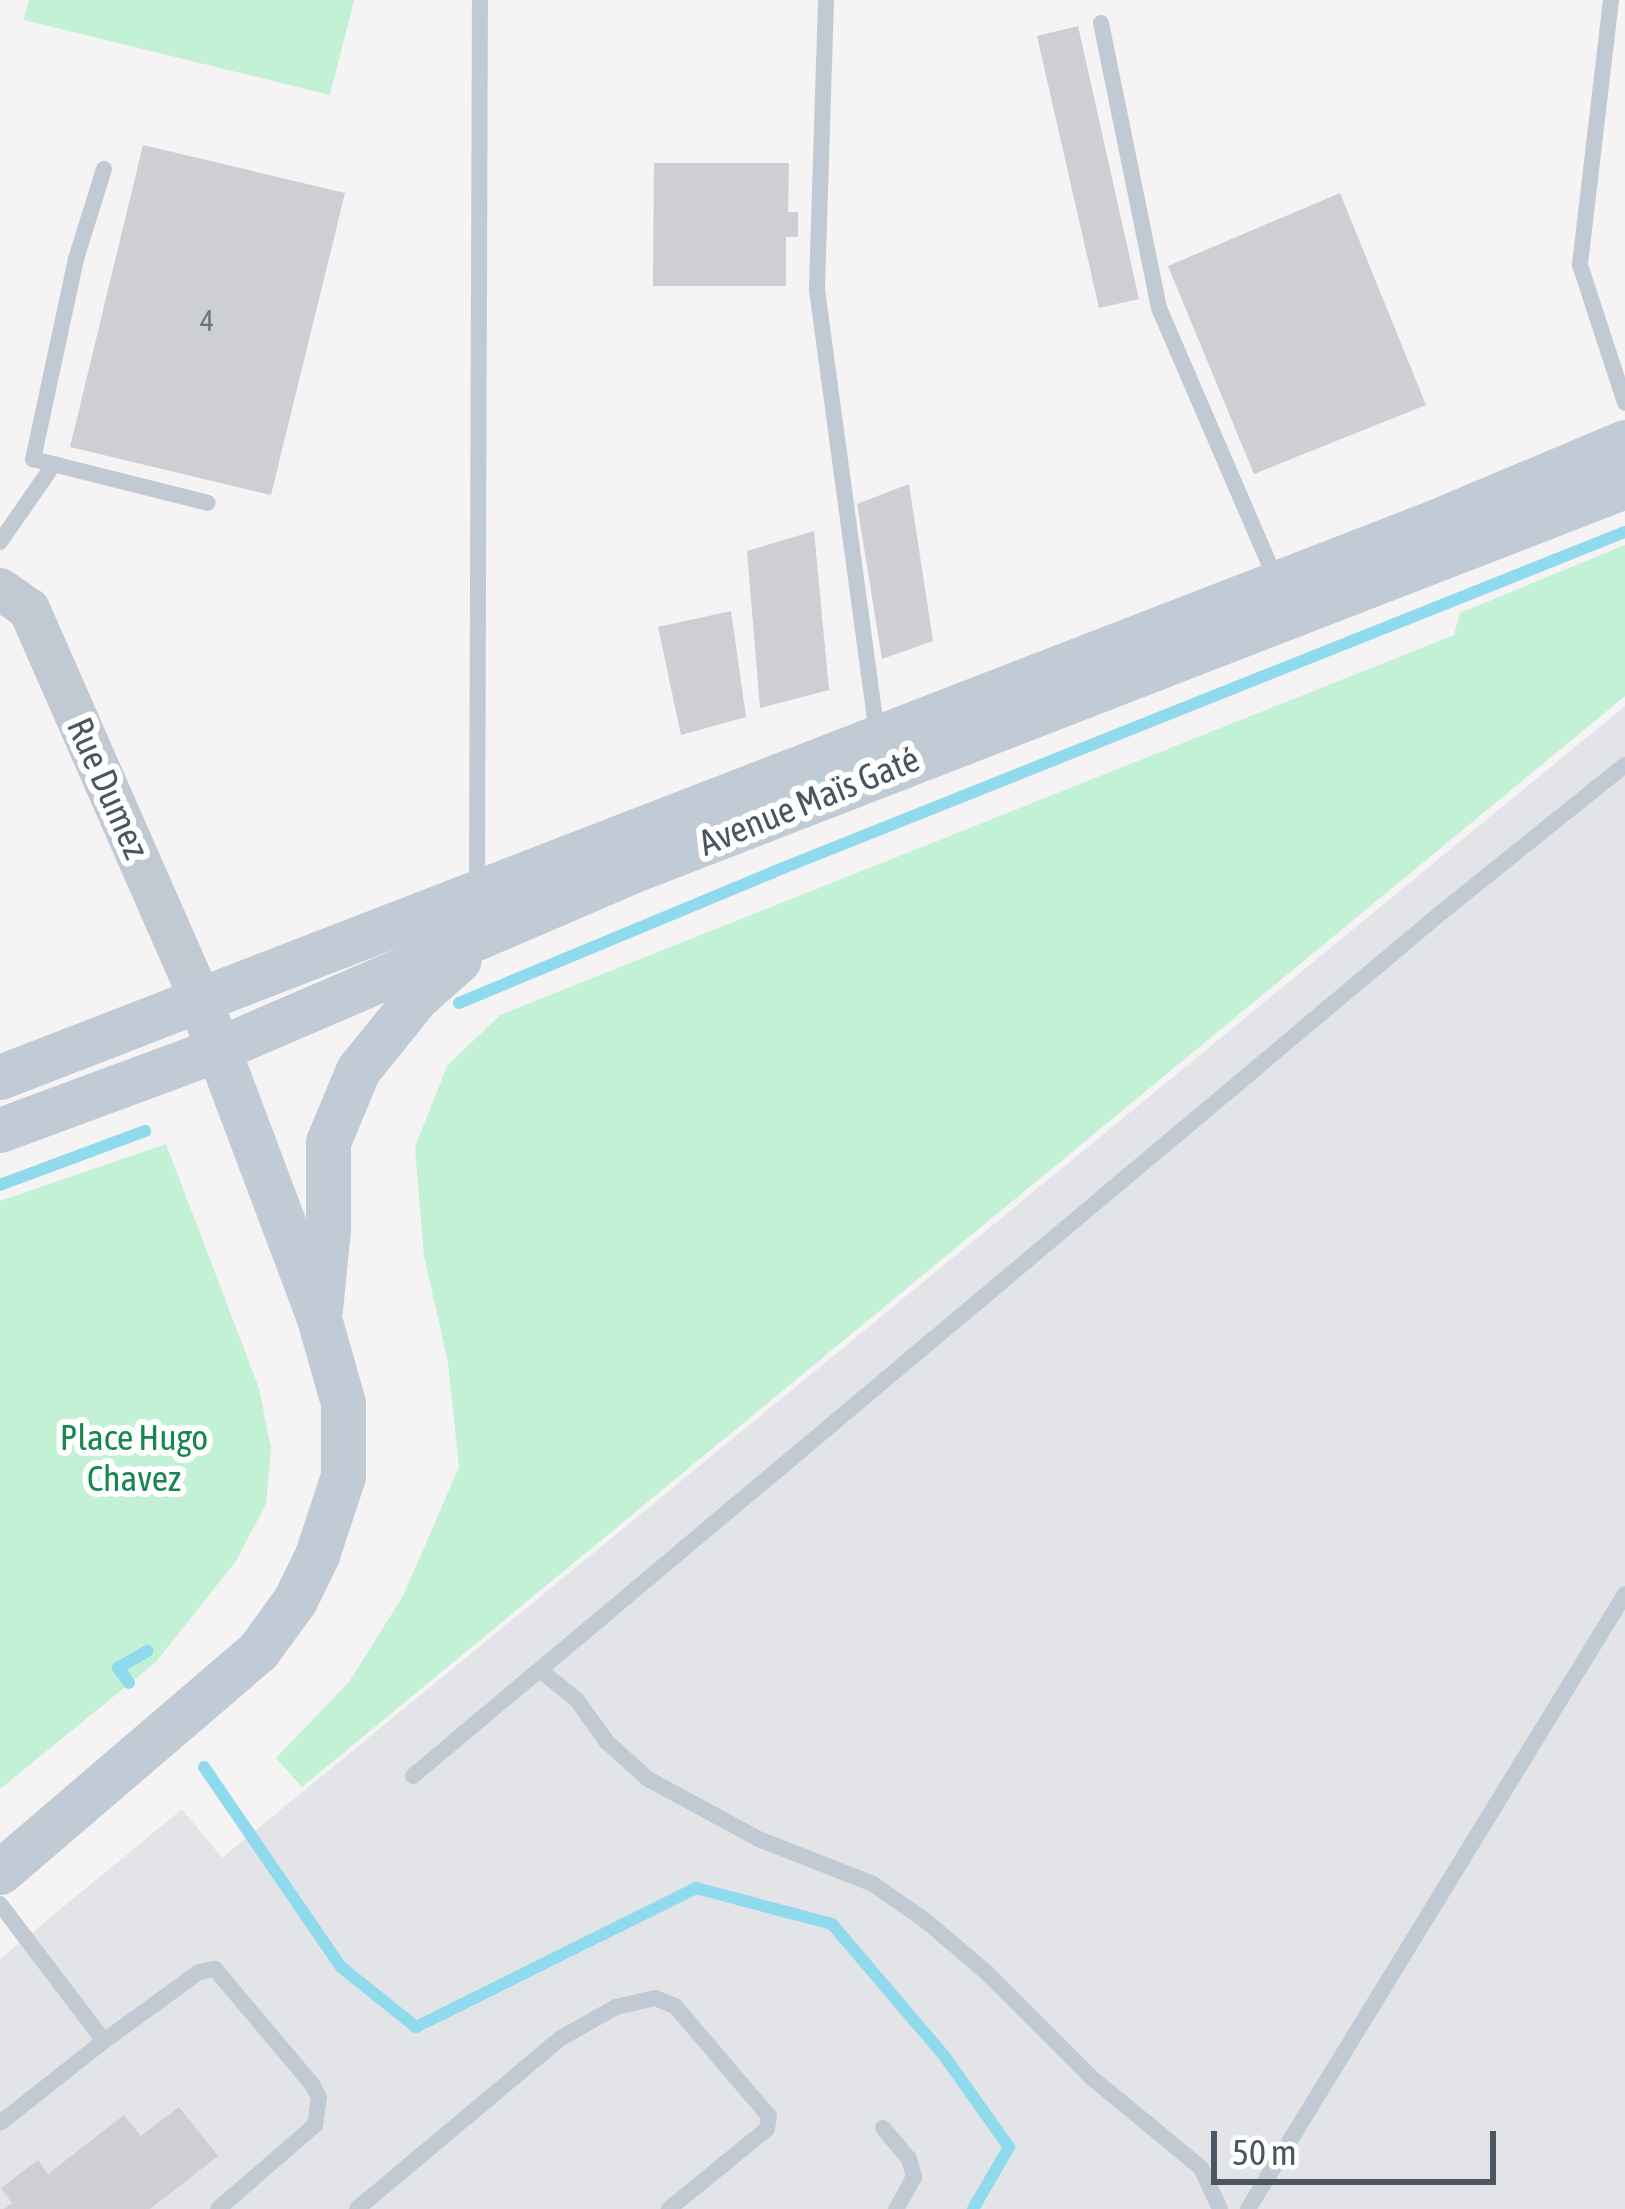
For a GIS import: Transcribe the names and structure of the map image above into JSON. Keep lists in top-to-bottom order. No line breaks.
{"streets":{"main road":["Avenue Maïs Gaté"],"street":["Rue Dumez"]},"crossings":[["Rue Dumez","Avenue Maïs Gaté"]],"parks":["Place Hugo Chavez"],"house_numbers":["4"],"scale_bar":"50 m"}
